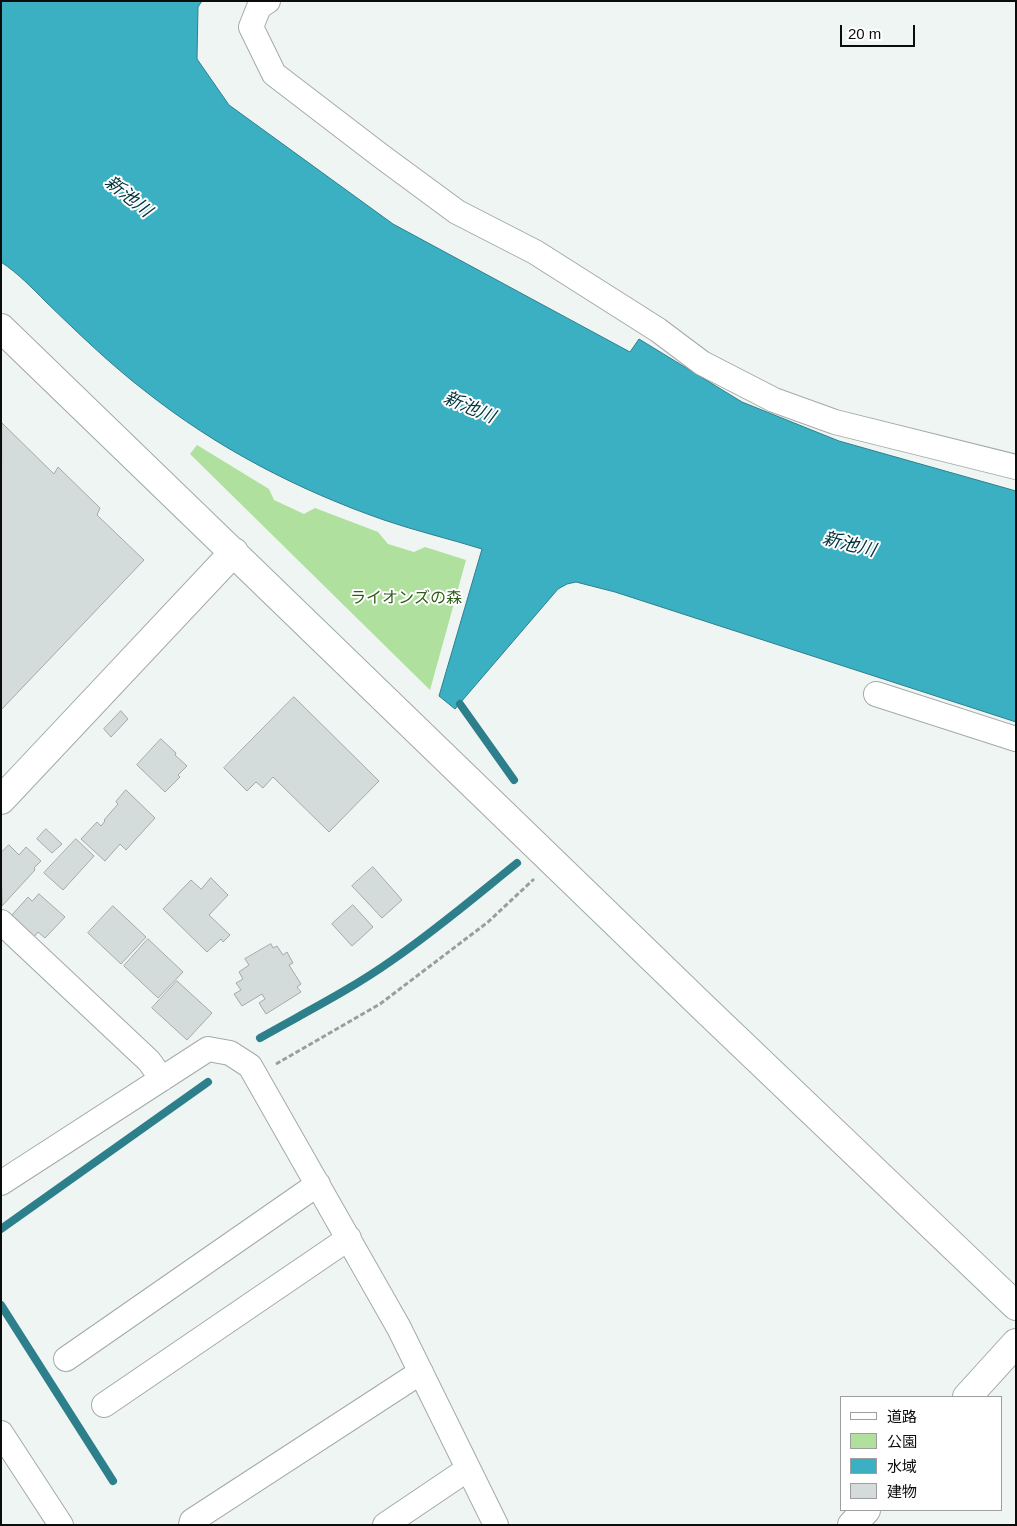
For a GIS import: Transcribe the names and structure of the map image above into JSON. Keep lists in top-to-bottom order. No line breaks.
{"water":["新池川"],"parks":["ライオンズの森"],"legend":["道路","公園","水域","建物"],"scale_bar":"20 m"}
